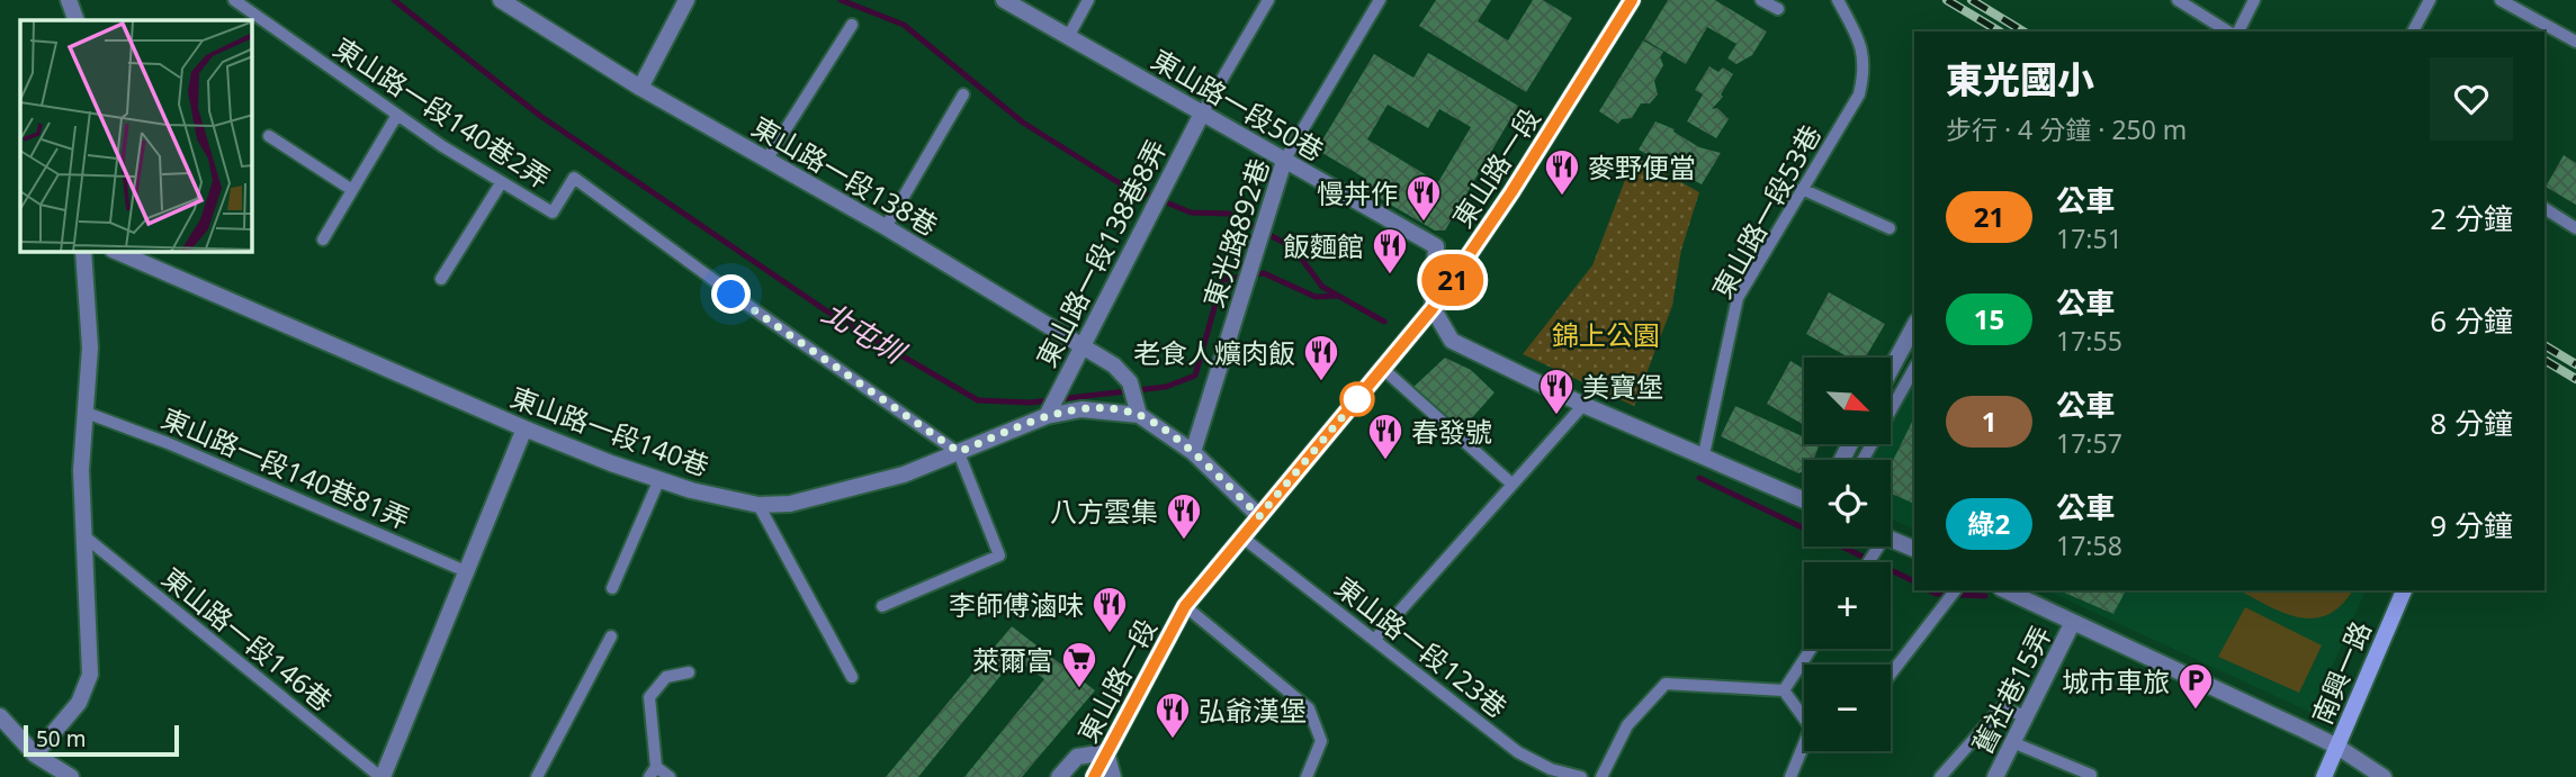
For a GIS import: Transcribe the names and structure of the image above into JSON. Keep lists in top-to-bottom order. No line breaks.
{"streets":{"main road":["東山路一段","南興一路"],"street":["東山路一段50巷","東山路一段138巷","東光路892巷","東山路一段138巷8弄","東山路一段140巷","舊社巷15弄"],"lane":["東山路一段140巷2弄","東山路一段53巷","東山路一段140巷81弄","東山路一段146巷","東山路一段123巷"]},"crossings":[["東山路一段50巷","東山路一段"],["東山路一段50巷","東光路892巷"],["東山路一段50巷","東山路一段138巷8弄"],["東山路一段140巷2弄","東山路一段140巷"],["東山路一段","東山路一段140巷"],["東山路一段","東山路一段123巷"],["東山路一段138巷","東山路一段138巷8弄"],["東山路一段138巷","東山路一段140巷"],["東光路892巷","東山路一段140巷"],["東山路一段138巷8弄","東山路一段140巷"]],"water":["北屯圳"],"parks":["錦上公園"],"places":{"restaurant":["麥野便當","慢丼作","飯麵館","老食人爌肉飯","美寶堡","春發號","八方雲集","李師傅滷味","弘爺漢堡"],"supermarket":["萊爾富"],"parking":["城市車旅"]},"lines":["bus line 21"],"scale_bar":"50 m","north":"bottom right","page":{"on_map":"21","heading":["東光國小","步行 · 4 分鐘 · 250 m"],"list":[{"mark":"21","name":"公車","note":"17:51","value":"2 分鐘"},{"mark":"15","name":"公車","note":"17:55","value":"6 分鐘"},{"mark":"1","name":"公車","note":"17:57","value":"8 分鐘"},{"mark":"綠2","name":"公車","note":"17:58","value":"9 分鐘"}],"map_buttons":["+","−"],"scale":"50 m"}}
